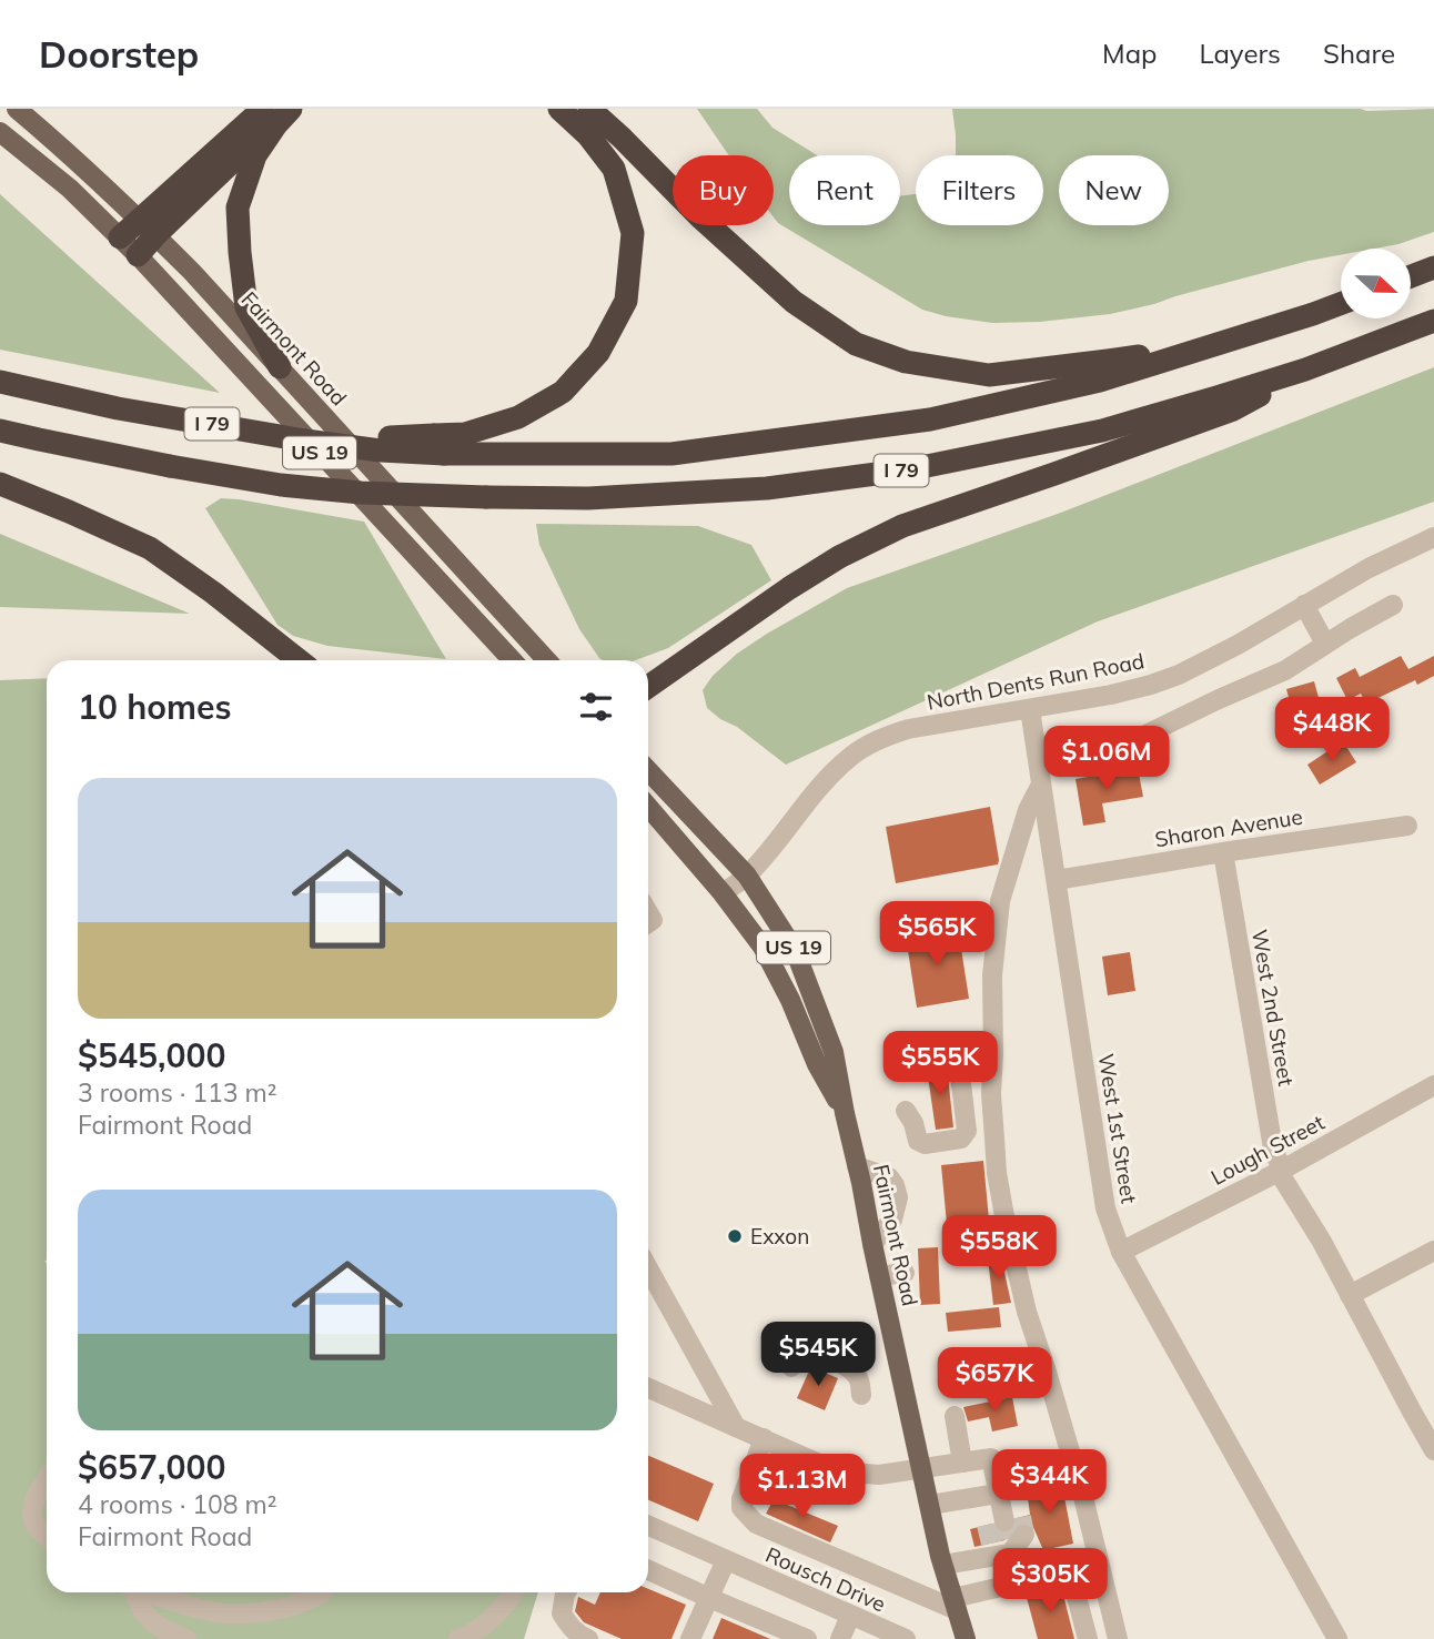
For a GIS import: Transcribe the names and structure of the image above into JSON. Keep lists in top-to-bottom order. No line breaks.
{"streets":{"highway":["I 79"],"main road":["Fairmont Road","US 19"],"street":["North Dents Run Road","Sharon Avenue","West 2nd Street","West 1st Street","Lough Street","Rousch Drive"]},"crossings":[["Fairmont Road","North Dents Run Road"],["North Dents Run Road","West 1st Street"],["Sharon Avenue","West 2nd Street"],["Sharon Avenue","West 1st Street"],["West 2nd Street","Lough Street"],["West 1st Street","Lough Street"]],"places":["Exxon"],"north":"right","page":{"header":"Doorstep","nav":["Map","Layers","Share"],"chip":["Buy","Rent","Filters","New"],"heading":"10 homes","price":["$448K","$1.06M","$565K","$555K","$558K","$545K","$657K","$344K","$1.13M","$305K"],"list":[{"name":"$545,000","note":"3 rooms · 113 m² · Fairmont Road"},{"name":"$657,000","note":"4 rooms · 108 m² · Fairmont Road"}]}}
